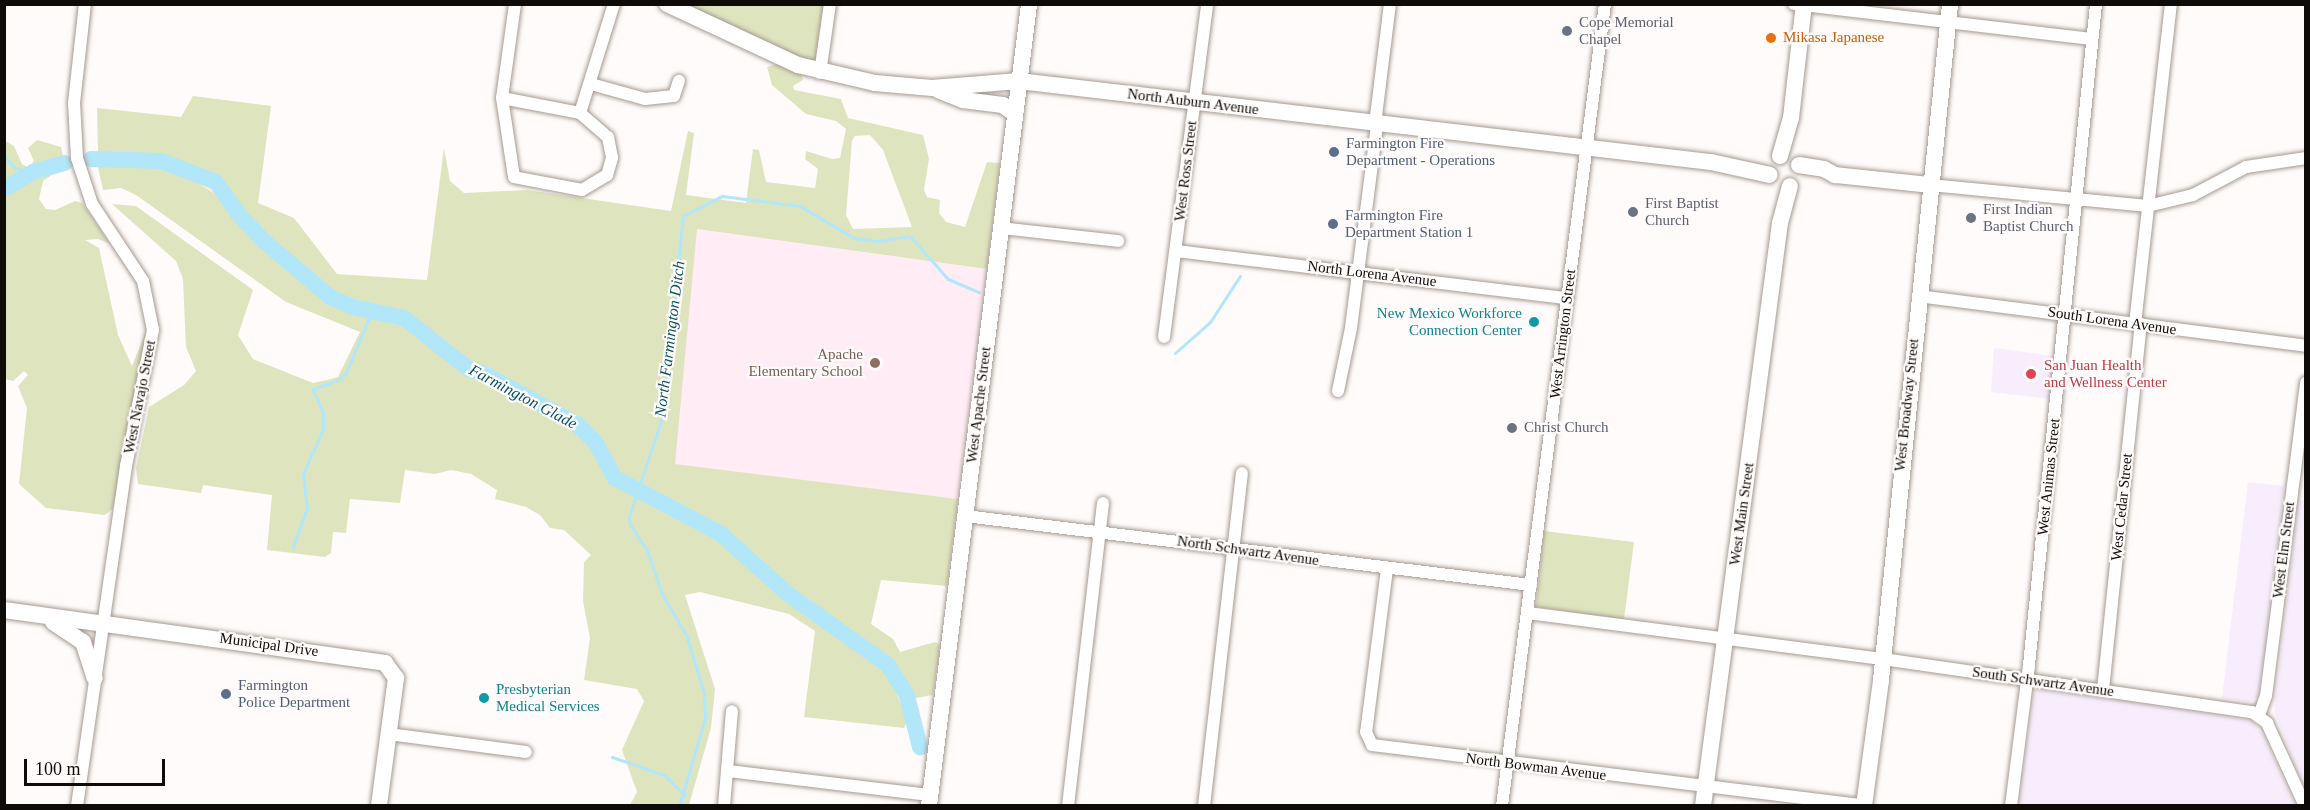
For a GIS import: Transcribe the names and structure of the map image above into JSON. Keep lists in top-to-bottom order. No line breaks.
{"streets":{"main road":["North Auburn Avenue","West Apache Street","West Broadway Street","West Main Street","Municipal Drive"],"street":["West Ross Street","North Lorena Avenue","South Lorena Avenue","West Arrington Street","West Navajo Street","West Animas Street","West Cedar Street","West Elm Street","North Schwartz Avenue","South Schwartz Avenue","North Bowman Avenue"]},"crossings":[["North Auburn Avenue","West Ross Street"],["North Auburn Avenue","West Arrington Street"],["North Auburn Avenue","West Apache Street"],["North Auburn Avenue","West Broadway Street"],["North Auburn Avenue","West Main Street"],["West Ross Street","North Lorena Avenue"],["North Lorena Avenue","West Arrington Street"],["South Lorena Avenue","West Broadway Street"],["South Lorena Avenue","West Animas Street"],["South Lorena Avenue","West Cedar Street"],["West Arrington Street","North Schwartz Avenue"],["West Arrington Street","North Bowman Avenue"],["West Navajo Street","Municipal Drive"],["West Apache Street","North Schwartz Avenue"],["West Broadway Street","South Schwartz Avenue"],["West Broadway Street","North Bowman Avenue"],["West Animas Street","South Schwartz Avenue"],["West Cedar Street","South Schwartz Avenue"],["West Main Street","South Schwartz Avenue"],["West Main Street","North Bowman Avenue"],["West Elm Street","South Schwartz Avenue"],["North Schwartz Avenue","North Bowman Avenue"]],"water":["North Farmington Ditch","Farmington Glade"],"places":["Cope Memorial Chapel","Mikasa Japanese","Farmington Fire Department - Operations","First Baptist Church","First Indian Baptist Church","Farmington Fire Department Station 1","New Mexico Workforce Connection Center","Apache Elementary School","San Juan Health and Wellness Center","Christ Church","Farmington Police Department","Presbyterian Medical Services"],"scale_bar":"100 m"}
